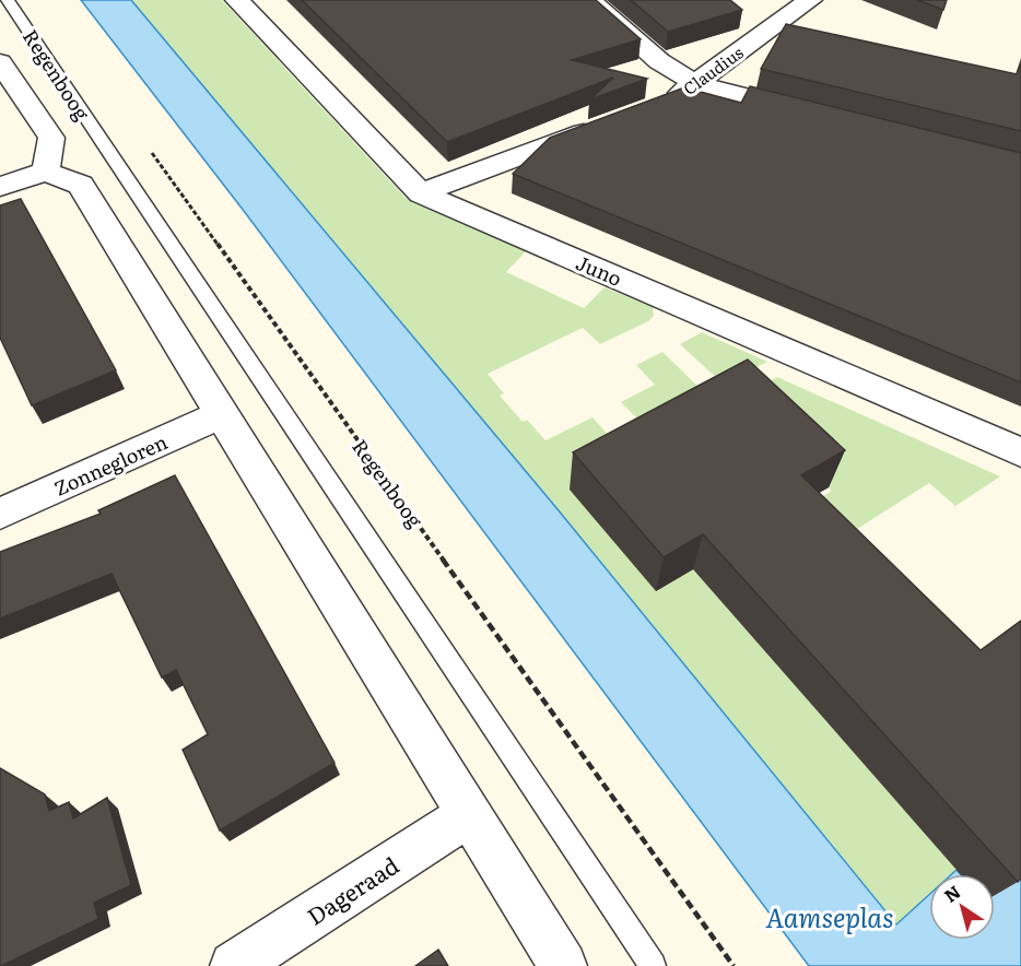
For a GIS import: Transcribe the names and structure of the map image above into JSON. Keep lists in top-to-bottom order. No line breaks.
{"streets":{"street":["Claudius","Regenboog","Juno","Zonnegloren","Dageraad"]},"water":["Aamseplas"],"north":"top left"}
